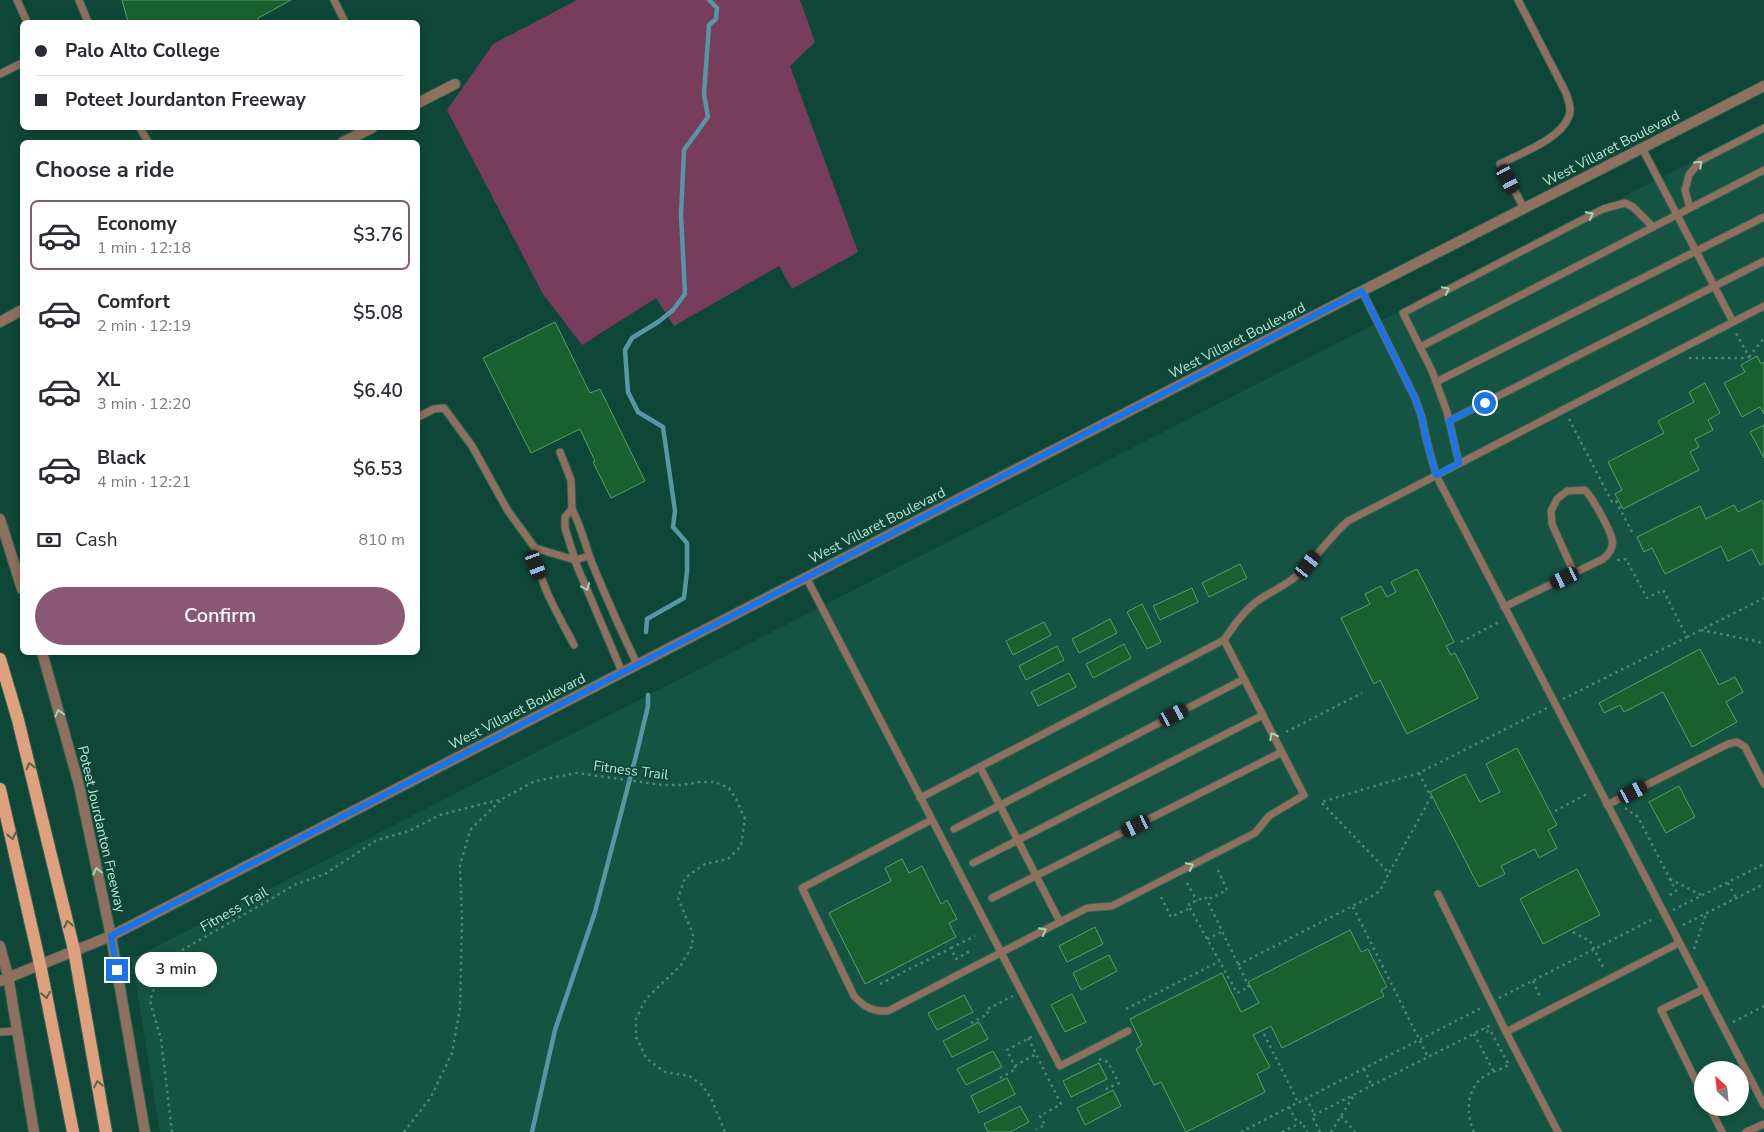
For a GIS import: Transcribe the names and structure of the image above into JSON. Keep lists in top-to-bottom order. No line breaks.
{"streets":{"street":["West Villaret Boulevard","Poteet Jourdanton Freeway"],"path":["Fitness Trail"]},"crossings":[["West Villaret Boulevard","Poteet Jourdanton Freeway"]],"one_way":["Poteet Jourdanton Freeway"],"north":"top left","page":{"banner":["Palo Alto College","Poteet Jourdanton Freeway"],"heading":"Choose a ride","list":[{"name":"Economy","note":"1 min · 12:18","value":"$3.76"},{"name":"Comfort","note":"2 min · 12:19","value":"$5.08"},{"name":"XL","note":"3 min · 12:20","value":"$6.40"},{"name":"Black","note":"4 min · 12:21","value":"$6.53"}],"pay":["Cash","810 m"],"buttons":"Confirm","bubble":"3 min"}}
